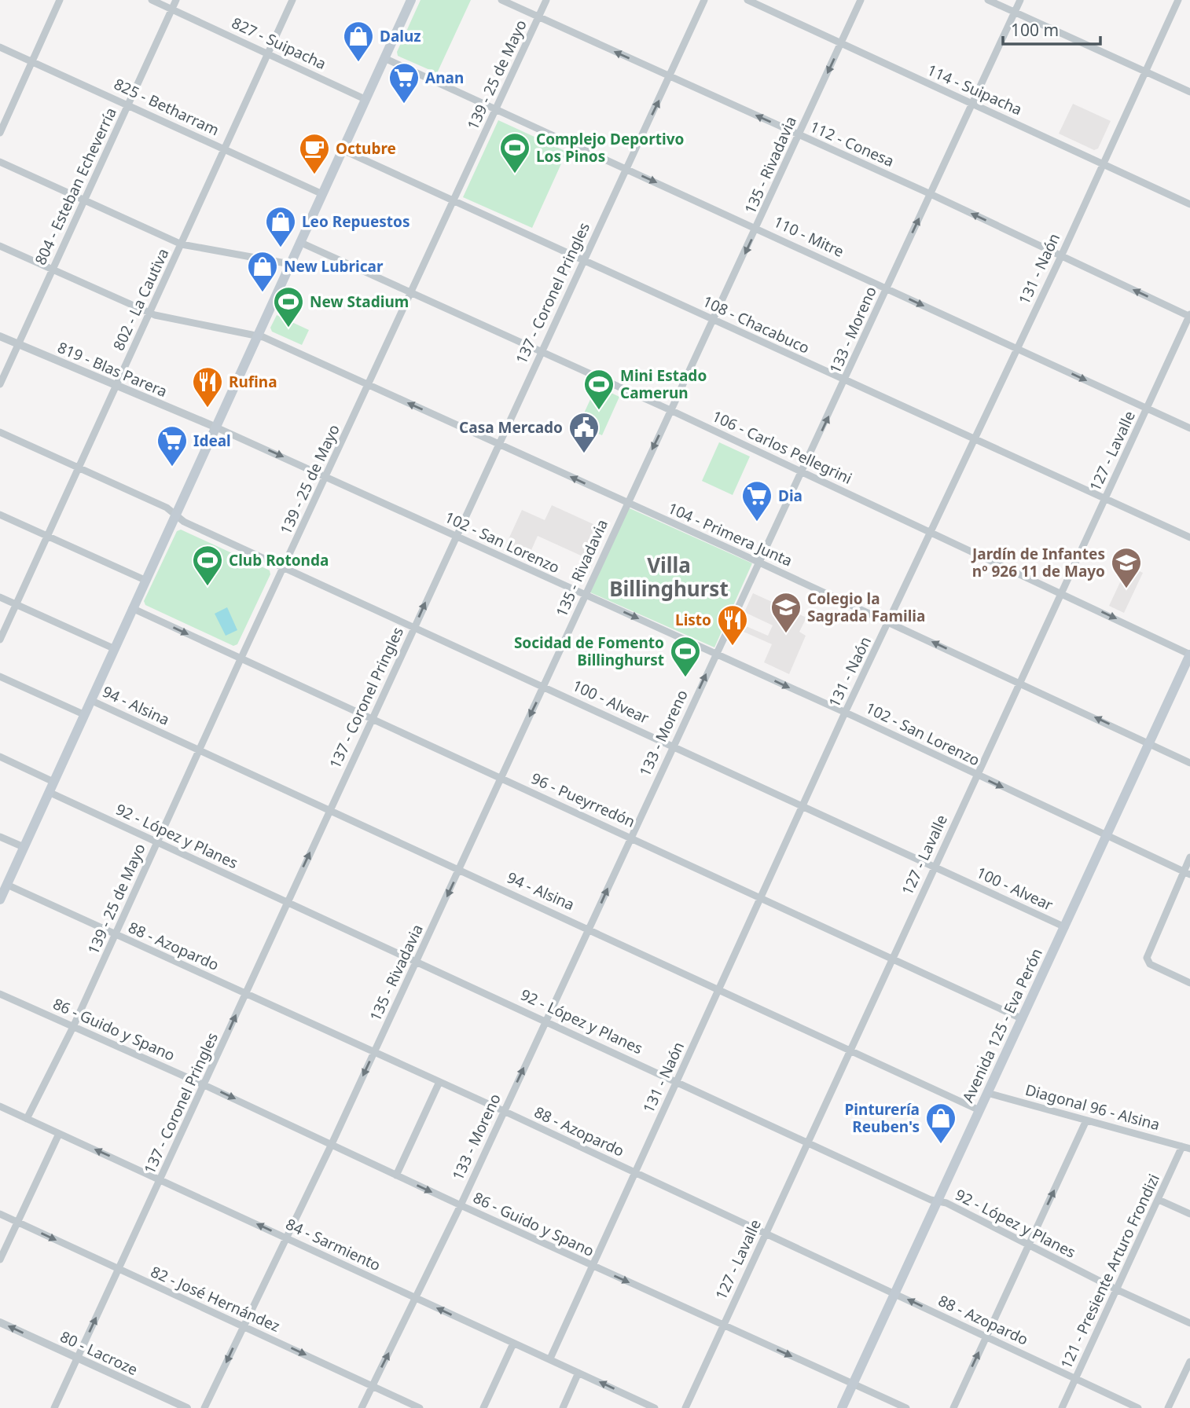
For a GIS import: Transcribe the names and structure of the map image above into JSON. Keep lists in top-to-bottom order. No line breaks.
{"streets":{"main road":["Avenida 125 - Eva Perón"],"street":["827 - Suipacha","139 - 25 de Mayo","114 - Suipacha","825 - Betharram","112 - Conesa","135 - Rivadavia","804 - Esteban Echeverría","110 - Mitre","131 - Naón","137 - Coronel Pringles","802 - La Cautiva","108 - Chacabuco","133 - Moreno","819 - Blas Parera","106 - Carlos Pellegrini","127 - Lavalle","104 - Primera Junta","102 - San Lorenzo","100 - Alvear","94 - Alsina","96 - Pueyrredón","92 - López y Planes","88 - Azopardo","86 - Guido y Spano","Diagonal 96 - Alsina","84 - Sarmiento","121 - Presiente Arturo Frondizi","82 - José Hernández","80 - Lacroze"]},"crossings":[["827 - Suipacha","804 - Esteban Echeverría"],["827 - Suipacha","802 - La Cautiva"],["139 - 25 de Mayo","112 - Conesa"],["139 - 25 de Mayo","110 - Mitre"],["139 - 25 de Mayo","108 - Chacabuco"],["139 - 25 de Mayo","106 - Carlos Pellegrini"],["139 - 25 de Mayo","104 - Primera Junta"],["139 - 25 de Mayo","102 - San Lorenzo"],["139 - 25 de Mayo","100 - Alvear"],["139 - 25 de Mayo","94 - Alsina"],["139 - 25 de Mayo","96 - Pueyrredón"],["139 - 25 de Mayo","92 - López y Planes"],["139 - 25 de Mayo","88 - Azopardo"],["139 - 25 de Mayo","86 - Guido y Spano"],["139 - 25 de Mayo","84 - Sarmiento"],["114 - Suipacha","135 - Rivadavia"],["114 - Suipacha","131 - Naón"],["114 - Suipacha","133 - Moreno"],["825 - Betharram","804 - Esteban Echeverría"],["825 - Betharram","802 - La Cautiva"],["112 - Conesa","135 - Rivadavia"],["112 - Conesa","131 - Naón"],["112 - Conesa","137 - Coronel Pringles"],["112 - Conesa","133 - Moreno"],["112 - Conesa","127 - Lavalle"],["135 - Rivadavia","110 - Mitre"],["135 - Rivadavia","108 - Chacabuco"],["135 - Rivadavia","106 - Carlos Pellegrini"],["135 - Rivadavia","104 - Primera Junta"],["135 - Rivadavia","102 - San Lorenzo"],["135 - Rivadavia","100 - Alvear"],["135 - Rivadavia","94 - Alsina"],["135 - Rivadavia","96 - Pueyrredón"],["135 - Rivadavia","92 - López y Planes"],["135 - Rivadavia","88 - Azopardo"],["135 - Rivadavia","86 - Guido y Spano"],["135 - Rivadavia","84 - Sarmiento"],["135 - Rivadavia","82 - José Hernández"],["804 - Esteban Echeverría","819 - Blas Parera"],["804 - Esteban Echeverría","104 - Primera Junta"],["110 - Mitre","131 - Naón"],["110 - Mitre","137 - Coronel Pringles"],["110 - Mitre","133 - Moreno"],["110 - Mitre","127 - Lavalle"],["131 - Naón","108 - Chacabuco"],["131 - Naón","106 - Carlos Pellegrini"],["131 - Naón","104 - Primera Junta"],["131 - Naón","102 - San Lorenzo"],["131 - Naón","100 - Alvear"],["131 - Naón","94 - Alsina"],["131 - Naón","96 - Pueyrredón"],["131 - Naón","92 - López y Planes"],["131 - Naón","88 - Azopardo"],["131 - Naón","86 - Guido y Spano"],["131 - Naón","84 - Sarmiento"],["137 - Coronel Pringles","108 - Chacabuco"],["137 - Coronel Pringles","106 - Carlos Pellegrini"],["137 - Coronel Pringles","104 - Primera Junta"],["137 - Coronel Pringles","102 - San Lorenzo"],["137 - Coronel Pringles","100 - Alvear"],["137 - Coronel Pringles","94 - Alsina"],["137 - Coronel Pringles","96 - Pueyrredón"],["137 - Coronel Pringles","92 - López y Planes"],["137 - Coronel Pringles","88 - Azopardo"],["137 - Coronel Pringles","86 - Guido y Spano"],["137 - Coronel Pringles","84 - Sarmiento"],["137 - Coronel Pringles","82 - José Hernández"],["137 - Coronel Pringles","80 - Lacroze"],["802 - La Cautiva","819 - Blas Parera"],["802 - La Cautiva","104 - Primera Junta"],["802 - La Cautiva","100 - Alvear"],["108 - Chacabuco","133 - Moreno"],["108 - Chacabuco","127 - Lavalle"],["133 - Moreno","106 - Carlos Pellegrini"],["133 - Moreno","104 - Primera Junta"],["133 - Moreno","102 - San Lorenzo"],["133 - Moreno","100 - Alvear"],["133 - Moreno","94 - Alsina"],["133 - Moreno","96 - Pueyrredón"],["133 - Moreno","92 - López y Planes"],["133 - Moreno","88 - Azopardo"],["133 - Moreno","86 - Guido y Spano"],["133 - Moreno","84 - Sarmiento"],["133 - Moreno","82 - José Hernández"],["819 - Blas Parera","102 - San Lorenzo"],["106 - Carlos Pellegrini","127 - Lavalle"],["106 - Carlos Pellegrini","Avenida 125 - Eva Perón"],["127 - Lavalle","104 - Primera Junta"],["127 - Lavalle","102 - San Lorenzo"],["127 - Lavalle","100 - Alvear"],["127 - Lavalle","94 - Alsina"],["127 - Lavalle","96 - Pueyrredón"],["127 - Lavalle","92 - López y Planes"],["127 - Lavalle","88 - Azopardo"],["127 - Lavalle","86 - Guido y Spano"],["104 - Primera Junta","Avenida 125 - Eva Perón"],["102 - San Lorenzo","Avenida 125 - Eva Perón"],["100 - Alvear","Avenida 125 - Eva Perón"],["94 - Alsina","Avenida 125 - Eva Perón"],["96 - Pueyrredón","Avenida 125 - Eva Perón"],["92 - López y Planes","Avenida 125 - Eva Perón"],["92 - López y Planes","121 - Presiente Arturo Frondizi"],["88 - Azopardo","Avenida 125 - Eva Perón"],["88 - Azopardo","121 - Presiente Arturo Frondizi"],["Avenida 125 - Eva Perón","86 - Guido y Spano"],["Avenida 125 - Eva Perón","Diagonal 96 - Alsina"],["Diagonal 96 - Alsina","121 - Presiente Arturo Frondizi"]],"one_way":["112 - Conesa","135 - Rivadavia","110 - Mitre","133 - Moreno","104 - Primera Junta","102 - San Lorenzo","86 - Guido y Spano","84 - Sarmiento","82 - José Hernández","80 - Lacroze"],"districts":["Villa Billinghurst"],"places":{"shop":["Daluz","Leo Repuestos","New Lubricar","Pinturería Reuben's"],"supermarket":["Anan","Ideal","Dia"],"sports":["Complejo Deportivo Los Pinos","New Stadium","Mini Estado Camerun","Club Rotonda","Socidad de Fomento Billinghurst"],"cafe":["Octubre"],"restaurant":["Rufina","Listo"],"public building":["Casa Mercado"],"school or university":["Jardín de Infantes nº 926 11 de Mayo","Colegio la Sagrada Familia"]},"scale_bar":"100 m"}
